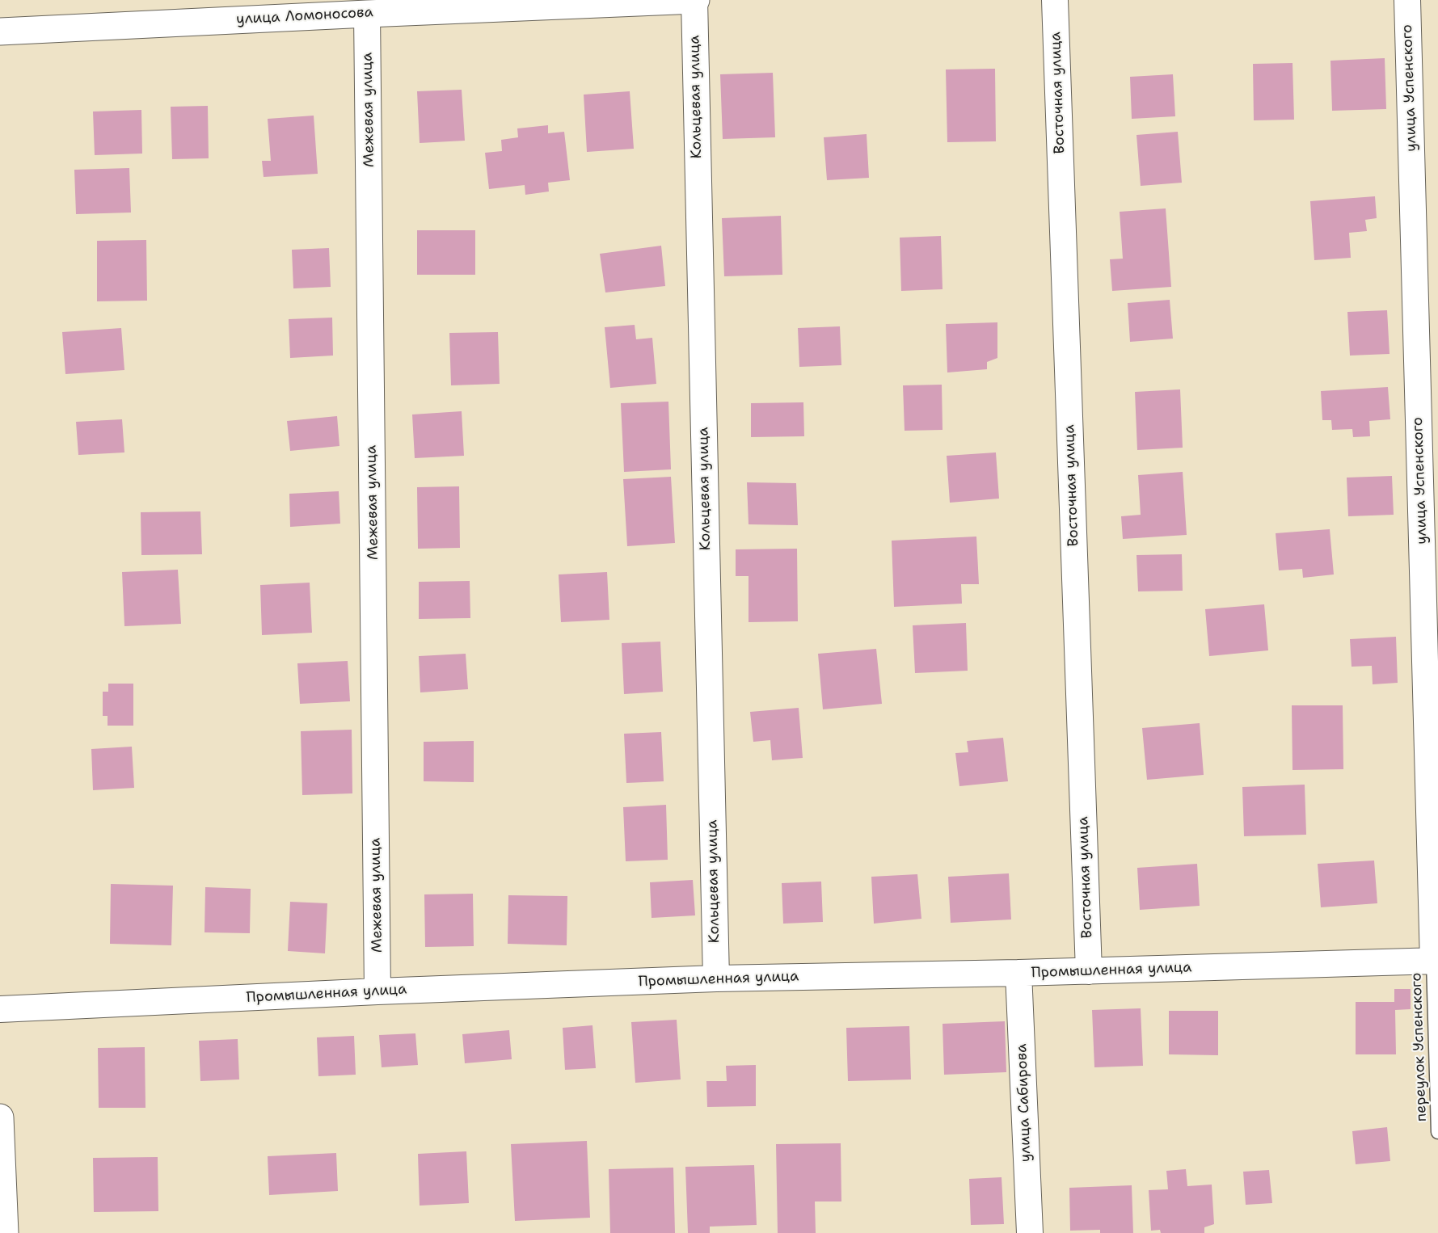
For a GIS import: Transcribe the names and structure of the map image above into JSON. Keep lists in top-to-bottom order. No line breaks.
{"streets":{"street":["улица Ломоносова","улица Успенского","Восточная улица","Кольцевая улица","Межевая улица","Промышленная улица","улица Сабирова"],"lane":["переулок Успенского"]},"crossings":[["улица Ломоносова","Кольцевая улица"],["улица Ломоносова","Межевая улица"],["улица Успенского","Промышленная улица"],["улица Успенского","переулок Успенского"],["Восточная улица","Промышленная улица"],["Кольцевая улица","Промышленная улица"],["Межевая улица","Промышленная улица"],["Промышленная улица","переулок Успенского"],["Промышленная улица","улица Сабирова"]]}
